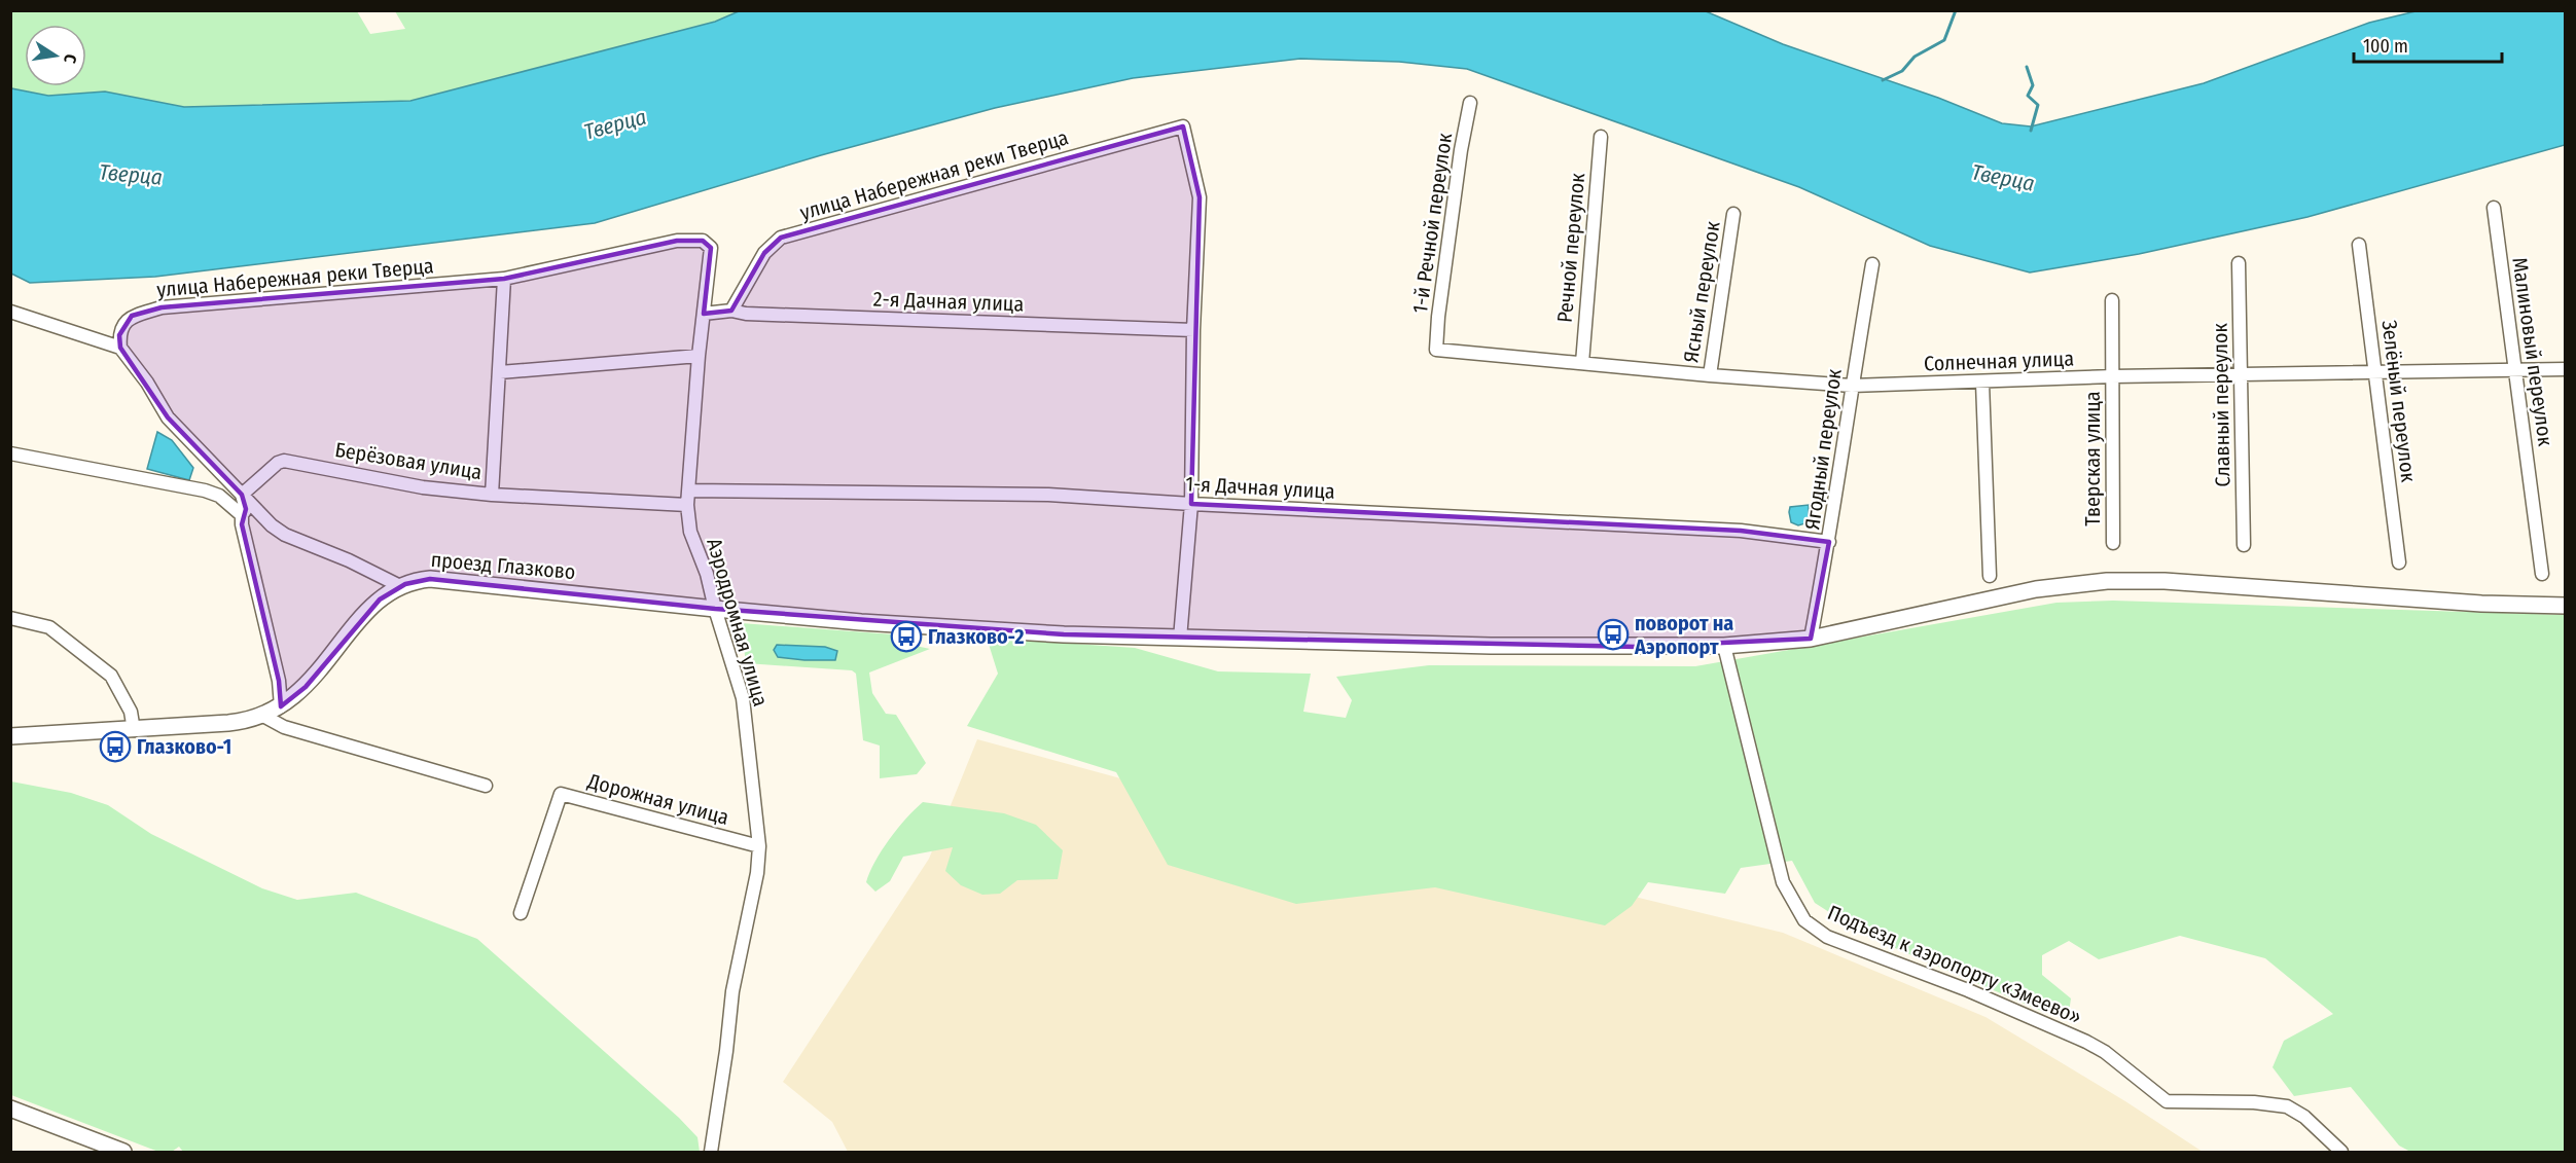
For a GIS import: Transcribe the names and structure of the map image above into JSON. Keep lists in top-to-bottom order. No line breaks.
{"streets":{"main road":["проезд Глазково"],"street":["улица Набережная реки Тверца","1-й Речной переулок","Речной переулок","Ясный переулок","2-я Дачная улица","Малиновый переулок","Солнечная улица","Зелёный переулок","Славный переулок","Ягодный переулок","Тверская улица","Берёзовая улица","1-я Дачная улица","Аэродромная улица","Дорожная улица","Подъезд к аэропорту «Змеево»"]},"crossings":[["улица Набережная реки Тверца","2-я Дачная улица"],["улица Набережная реки Тверца","Берёзовая улица"],["улица Набережная реки Тверца","Аэродромная улица"],["1-й Речной переулок","Солнечная улица"],["Речной переулок","Солнечная улица"],["Ясный переулок","Солнечная улица"],["2-я Дачная улица","Аэродромная улица"],["Малиновый переулок","Солнечная улица"],["Солнечная улица","Зелёный переулок"],["Солнечная улица","Славный переулок"],["Солнечная улица","Ягодный переулок"],["Солнечная улица","Тверская улица"],["Ягодный переулок","1-я Дачная улица"],["Ягодный переулок","проезд Глазково"],["Берёзовая улица","Аэродромная улица"],["1-я Дачная улица","Аэродромная улица"],["проезд Глазково","Аэродромная улица"],["проезд Глазково","Подъезд к аэропорту «Змеево»"],["Аэродромная улица","Дорожная улица"]],"water":["Тверца"],"places":{"bus stop":["поворот на Аэропорт","Глазково-2","Глазково-1"]},"scale_bar":"100 m","north":"right"}
